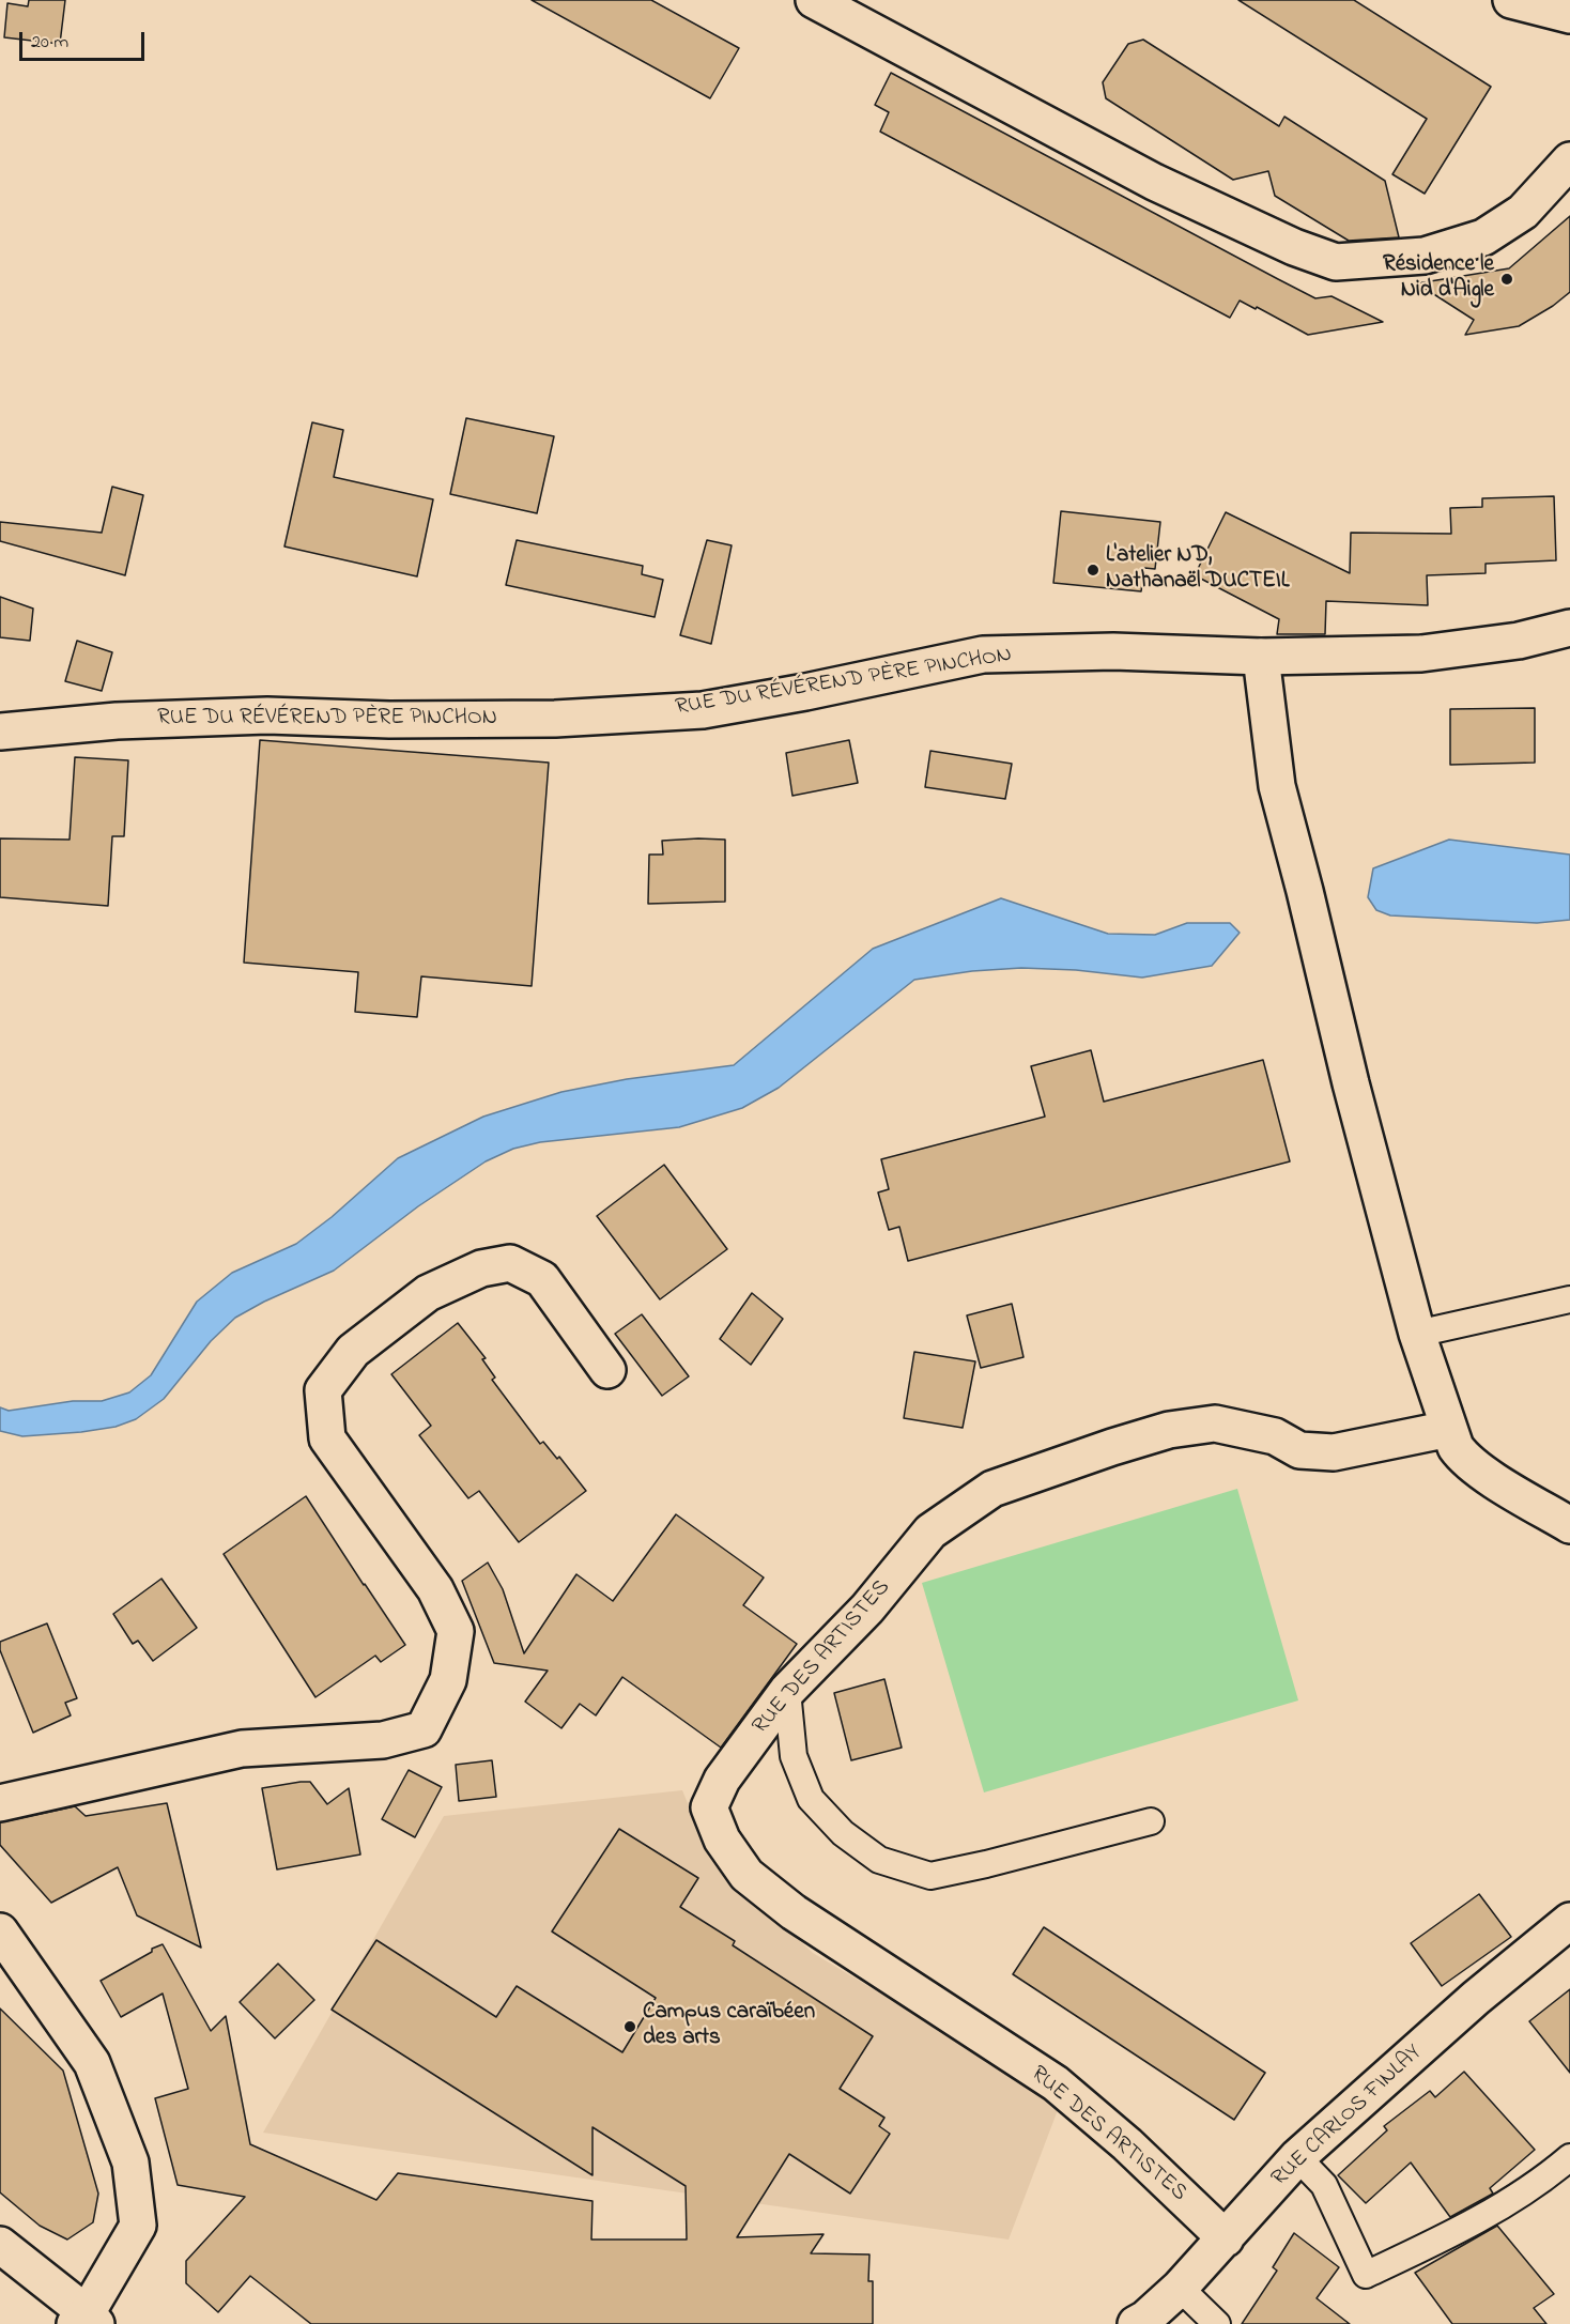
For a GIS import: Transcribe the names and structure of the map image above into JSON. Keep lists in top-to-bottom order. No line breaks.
{"streets":{"street":["RUE DU RÉVÉREND PÈRE PINCHON","RUE DES ARTISTES","RUE CARLOS FINLAY"]},"crossings":[["RUE DES ARTISTES","RUE CARLOS FINLAY"]],"places":["Résidence le Nid d'Aigle","L'atelier ND, Nathanaël DUCTEIL","Campus caraïbéen des arts"],"scale_bar":"20 m"}
